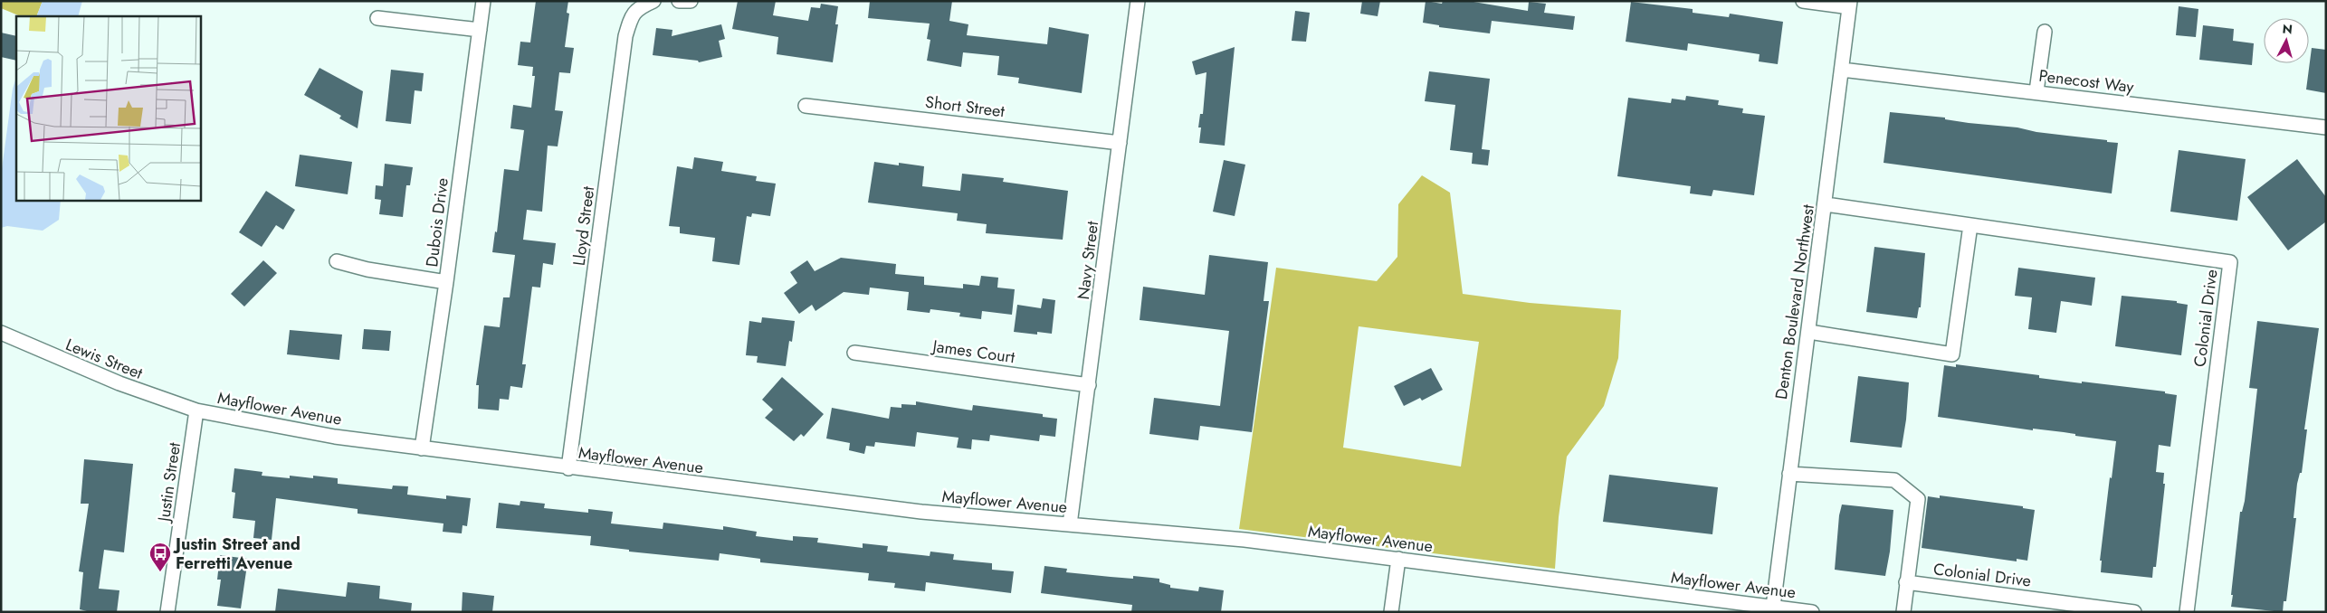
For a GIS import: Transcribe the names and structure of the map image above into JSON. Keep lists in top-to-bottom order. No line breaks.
{"streets":{"street":["Penecost Way","Short Street","Dubois Drive","Lloyd Street","Navy Street","Denton Boulevard Northwest","Colonial Drive","James Court","Lewis Street","Mayflower Avenue","Justin Street"]},"crossings":[["Penecost Way","Denton Boulevard Northwest"],["Short Street","Navy Street"],["Dubois Drive","Mayflower Avenue"],["Lloyd Street","Mayflower Avenue"],["Navy Street","James Court"],["Navy Street","Mayflower Avenue"],["Denton Boulevard Northwest","Colonial Drive"],["Denton Boulevard Northwest","Mayflower Avenue"],["Lewis Street","Mayflower Avenue"],["Lewis Street","Justin Street"],["Mayflower Avenue","Justin Street"]],"places":{"bus stop":["Justin Street and Ferretti Avenue"]},"north":"top"}
